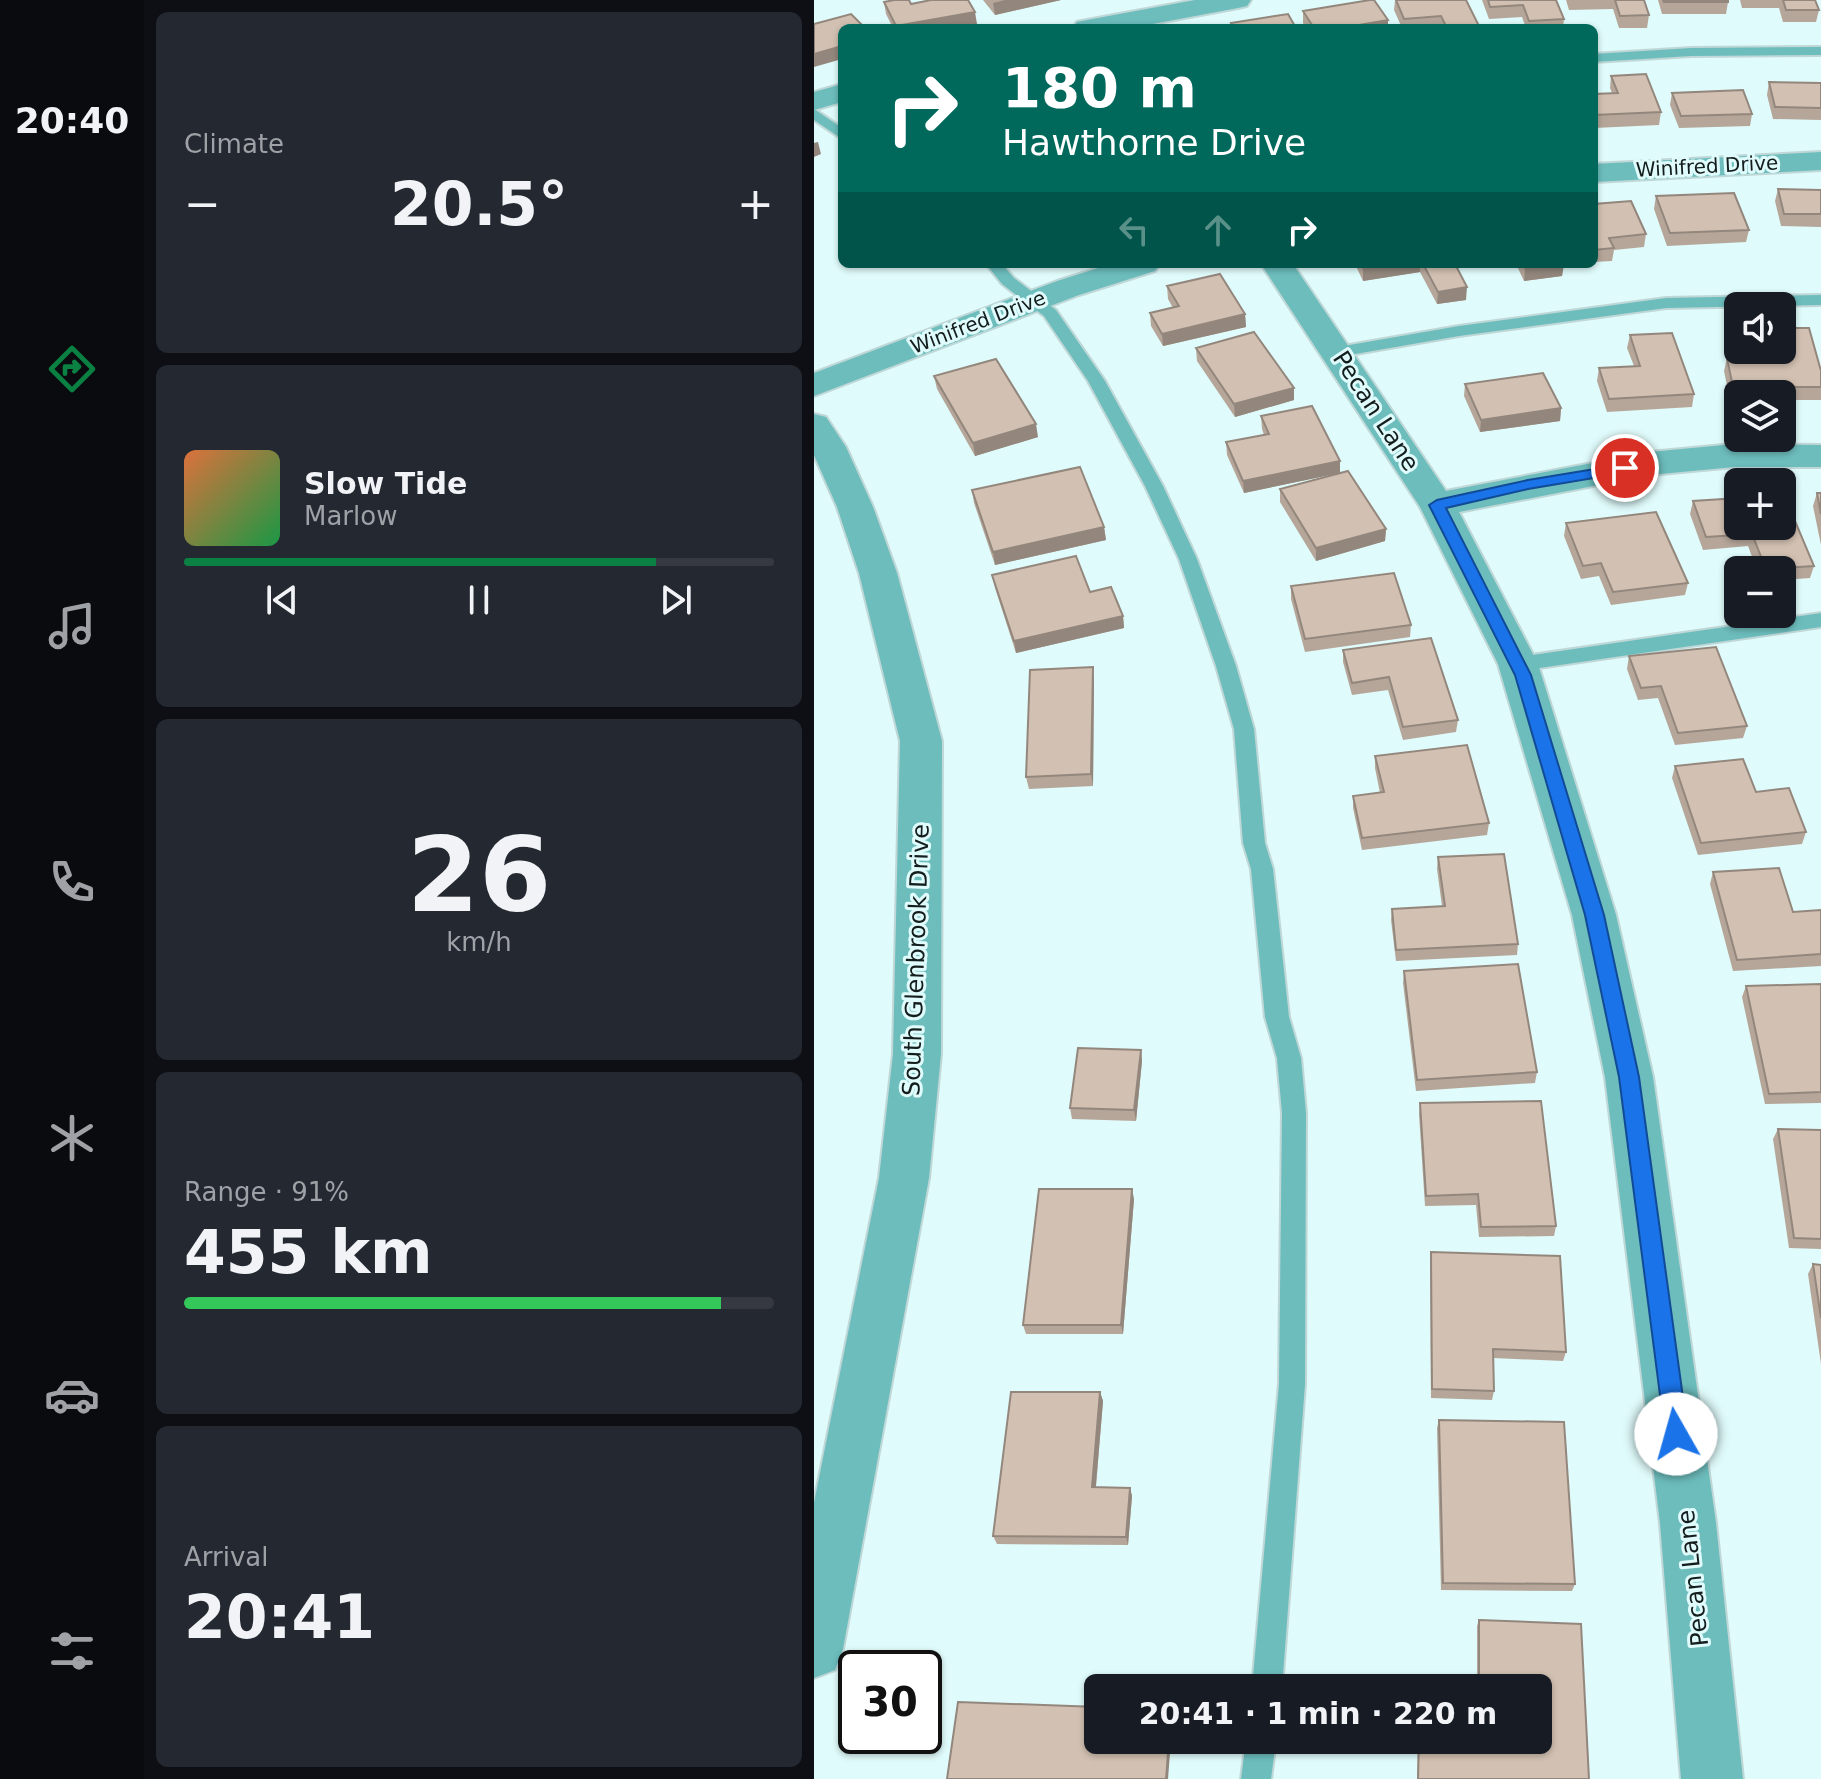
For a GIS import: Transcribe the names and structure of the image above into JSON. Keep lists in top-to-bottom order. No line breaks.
{"streets":{"street":["Winifred Drive","Pecan Lane","South Glenbrook Drive"]},"page":{"tabs":"20:40","tile":["Climate",["26","km/h"],["Range · 91%","455 km"],["Arrival","20:41"]],"turn":["180 m","Hawthorne Drive"],"heat":["−","20.5°","+"],"map_buttons":["+","−"],"song":["Slow Tide","Marlow"],"limit":"30","trip":"20:41 · 1 min · 220 m"}}
